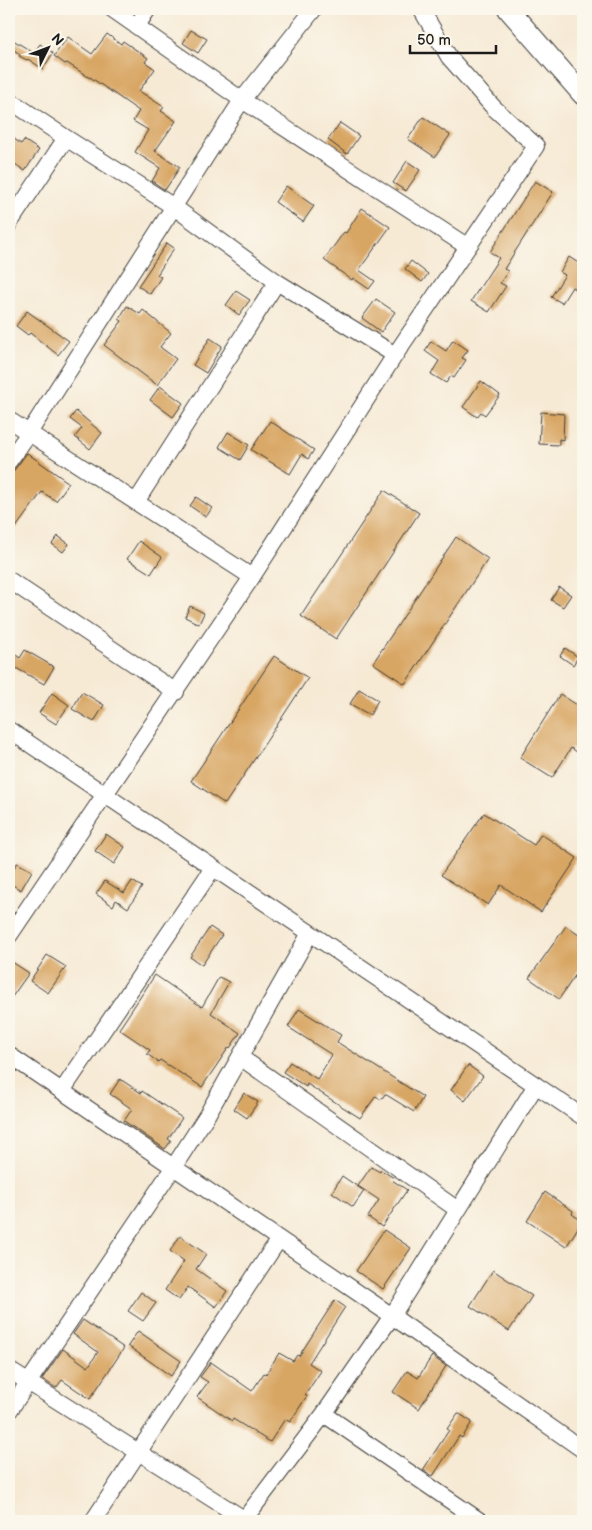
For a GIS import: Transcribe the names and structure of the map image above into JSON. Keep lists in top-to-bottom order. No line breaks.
{"scale_bar":"50 m","north":"top right"}
